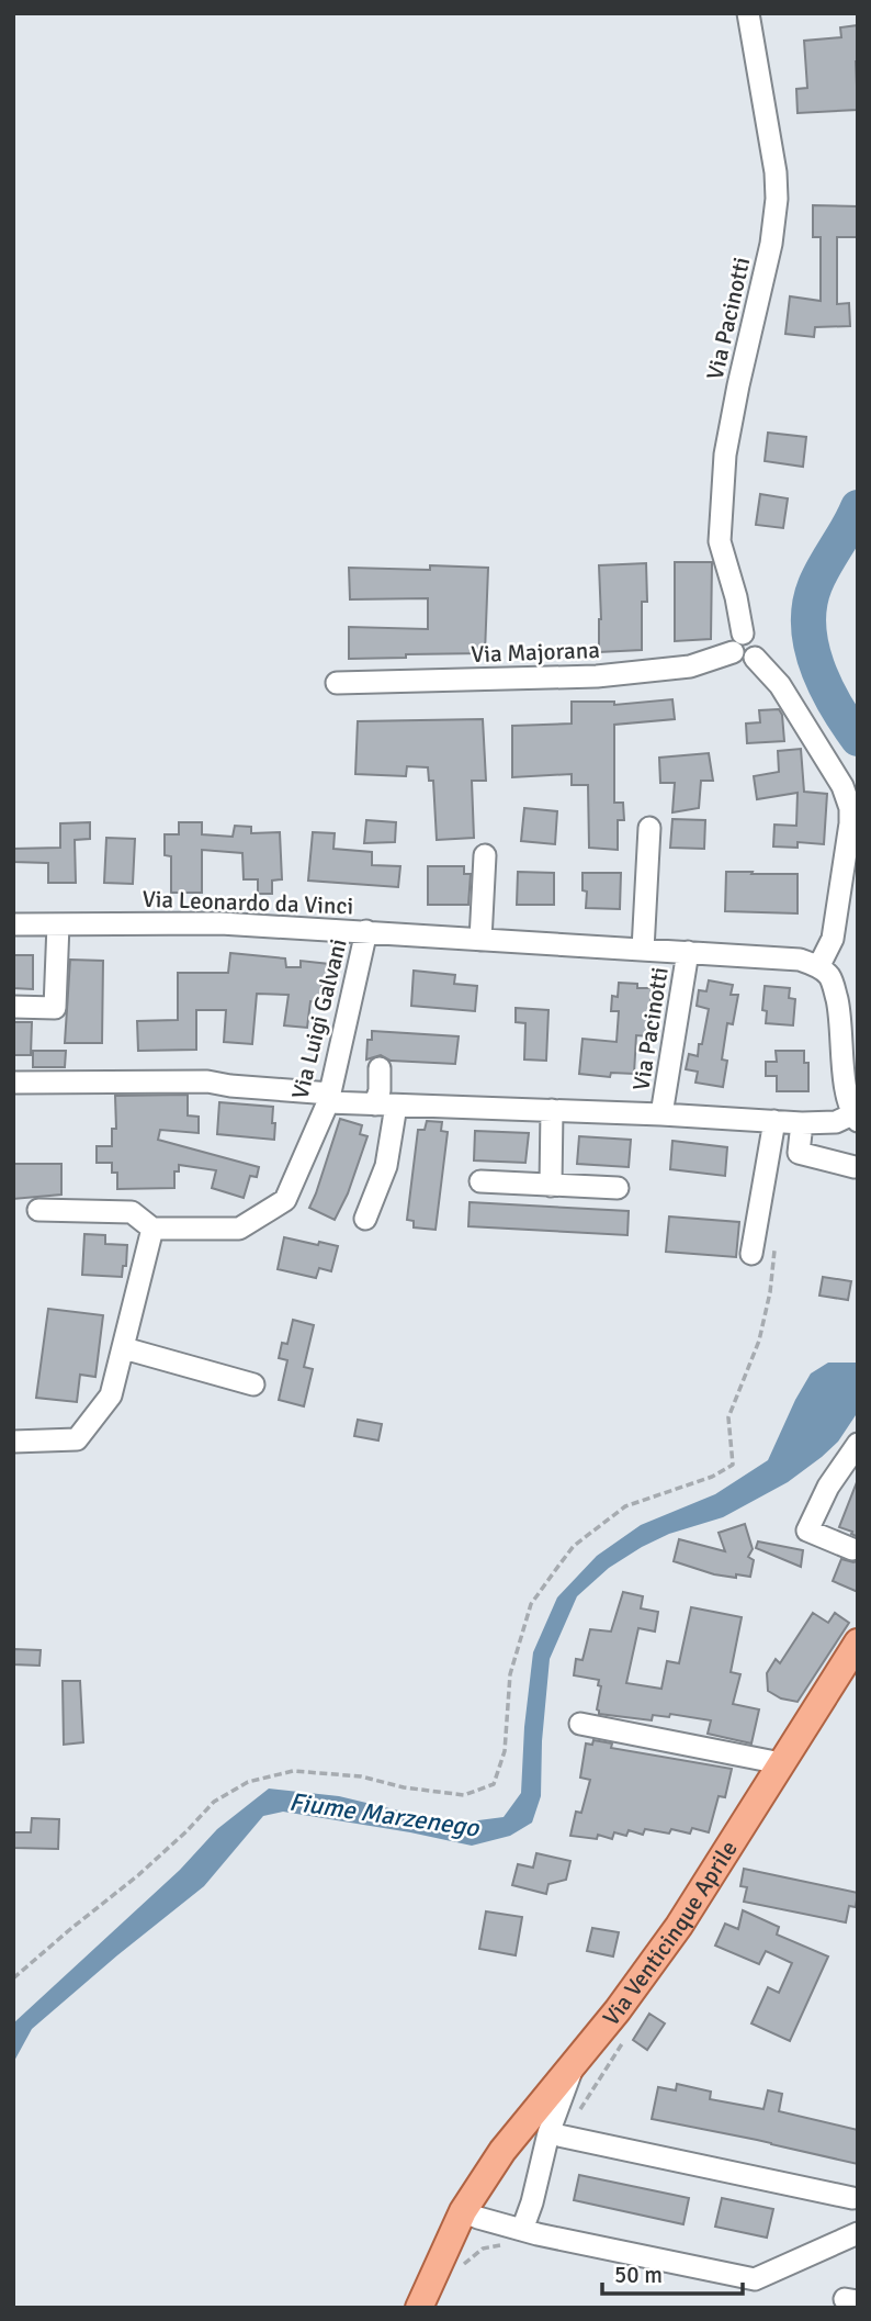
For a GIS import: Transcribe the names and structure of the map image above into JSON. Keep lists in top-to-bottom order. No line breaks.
{"streets":{"main road":["Via Venticinque Aprile"],"street":["Via Pacinotti","Via Majorana","Via Leonardo da Vinci","Via Luigi Galvani"]},"crossings":[["Via Pacinotti","Via Majorana"],["Via Pacinotti","Via Leonardo da Vinci"],["Via Pacinotti","Via Luigi Galvani"],["Via Leonardo da Vinci","Via Luigi Galvani"]],"water":["Fiume Marzenego"],"scale_bar":"50 m"}
